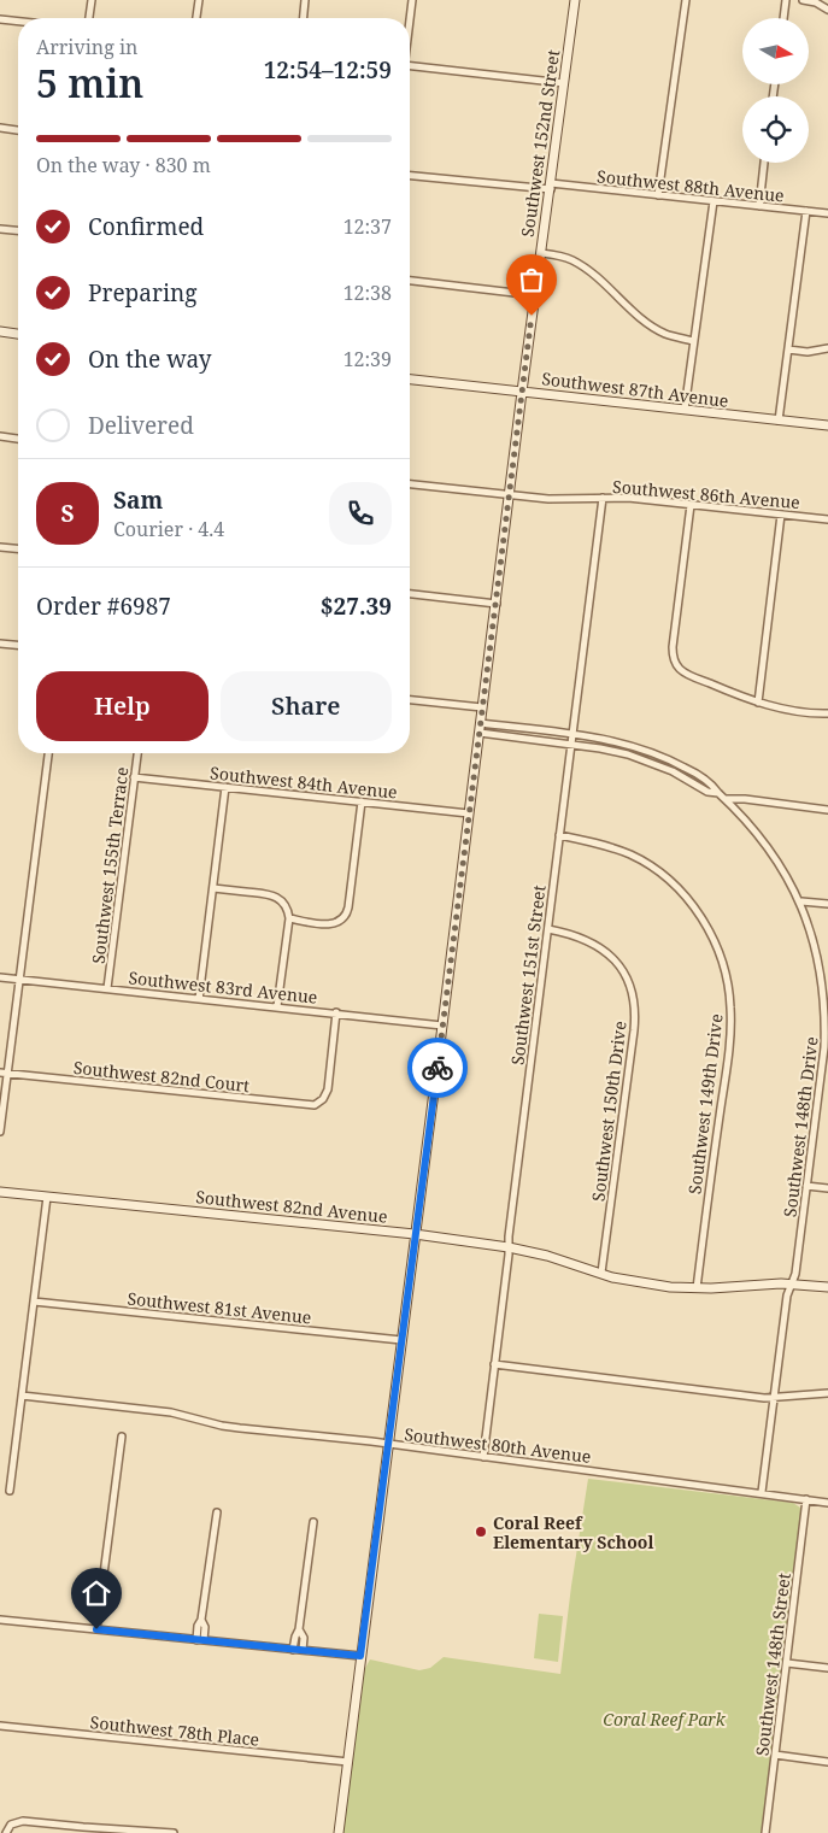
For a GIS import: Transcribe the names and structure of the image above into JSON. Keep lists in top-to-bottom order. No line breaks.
{"streets":{"main road":["Southwest 152nd Street","Southwest 87th Avenue","Southwest 82nd Avenue"],"street":["Southwest 88th Avenue","Southwest 86th Avenue","Southwest 84th Avenue","Southwest 155th Terrace","Southwest 151st Street","Southwest 83rd Avenue","Southwest 82nd Court","Southwest 149th Drive","Southwest 150th Drive","Southwest 148th Drive","Southwest 81st Avenue","Southwest 80th Avenue","Southwest 148th Street","Southwest 78th Place"]},"crossings":[["Southwest 152nd Street","Southwest 88th Avenue"],["Southwest 152nd Street","Southwest 87th Avenue"],["Southwest 152nd Street","Southwest 86th Avenue"],["Southwest 152nd Street","Southwest 84th Avenue"],["Southwest 152nd Street","Southwest 83rd Avenue"],["Southwest 152nd Street","Southwest 148th Drive"],["Southwest 152nd Street","Southwest 82nd Avenue"],["Southwest 152nd Street","Southwest 81st Avenue"],["Southwest 152nd Street","Southwest 80th Avenue"],["Southwest 152nd Street","Southwest 78th Place"],["Southwest 86th Avenue","Southwest 151st Street"],["Southwest 84th Avenue","Southwest 155th Terrace"],["Southwest 155th Terrace","Southwest 83rd Avenue"],["Southwest 151st Street","Southwest 149th Drive"],["Southwest 151st Street","Southwest 150th Drive"],["Southwest 151st Street","Southwest 148th Drive"],["Southwest 151st Street","Southwest 82nd Avenue"],["Southwest 151st Street","Southwest 80th Avenue"],["Southwest 83rd Avenue","Southwest 82nd Court"],["Southwest 149th Drive","Southwest 82nd Avenue"],["Southwest 150th Drive","Southwest 82nd Avenue"],["Southwest 148th Drive","Southwest 82nd Avenue"],["Southwest 148th Drive","Southwest 80th Avenue"],["Southwest 80th Avenue","Southwest 148th Street"]],"parks":["Coral Reef Park"],"places":["Coral Reef Elementary School"],"north":"right","page":{"heading":["5 min","Arriving in","12:54–12:59"],"panel":["Sam","Courier · 4.4","Order #6987","$27.39"],"bar":"On the way · 830 m","list":[["Confirmed","12:37"],["Preparing","12:38"],["On the way","12:39"],"Delivered"],"round":"S","buttons":["Help","Share"]}}
